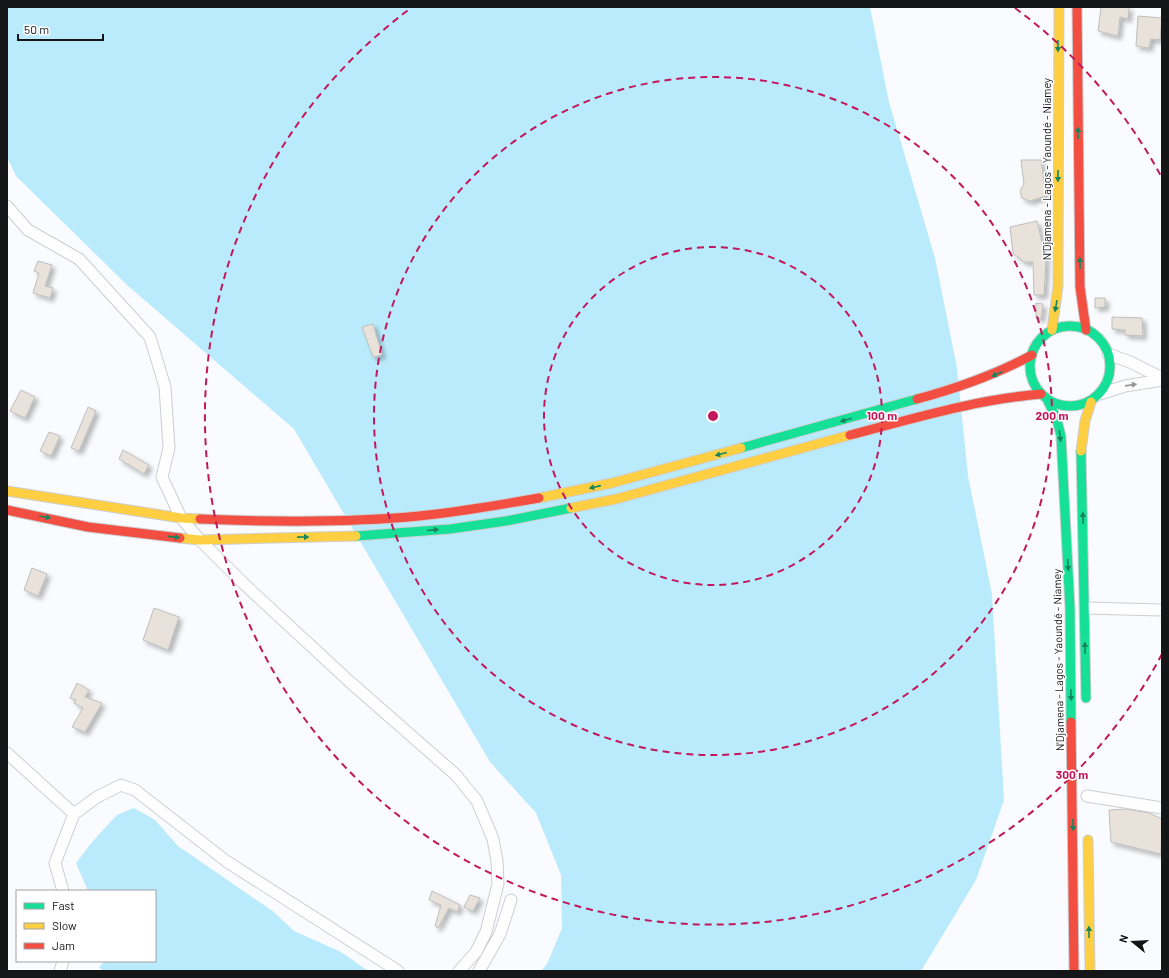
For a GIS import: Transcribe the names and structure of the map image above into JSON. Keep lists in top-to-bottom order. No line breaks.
{"streets":{"main road":["N'Djamena - Lagos - Yaoundé - Niamey"]},"legend":["Fast","Slow","Jam"],"scale_bar":"50 m","north":"left","rings":["100 m","200 m","300 m"]}
